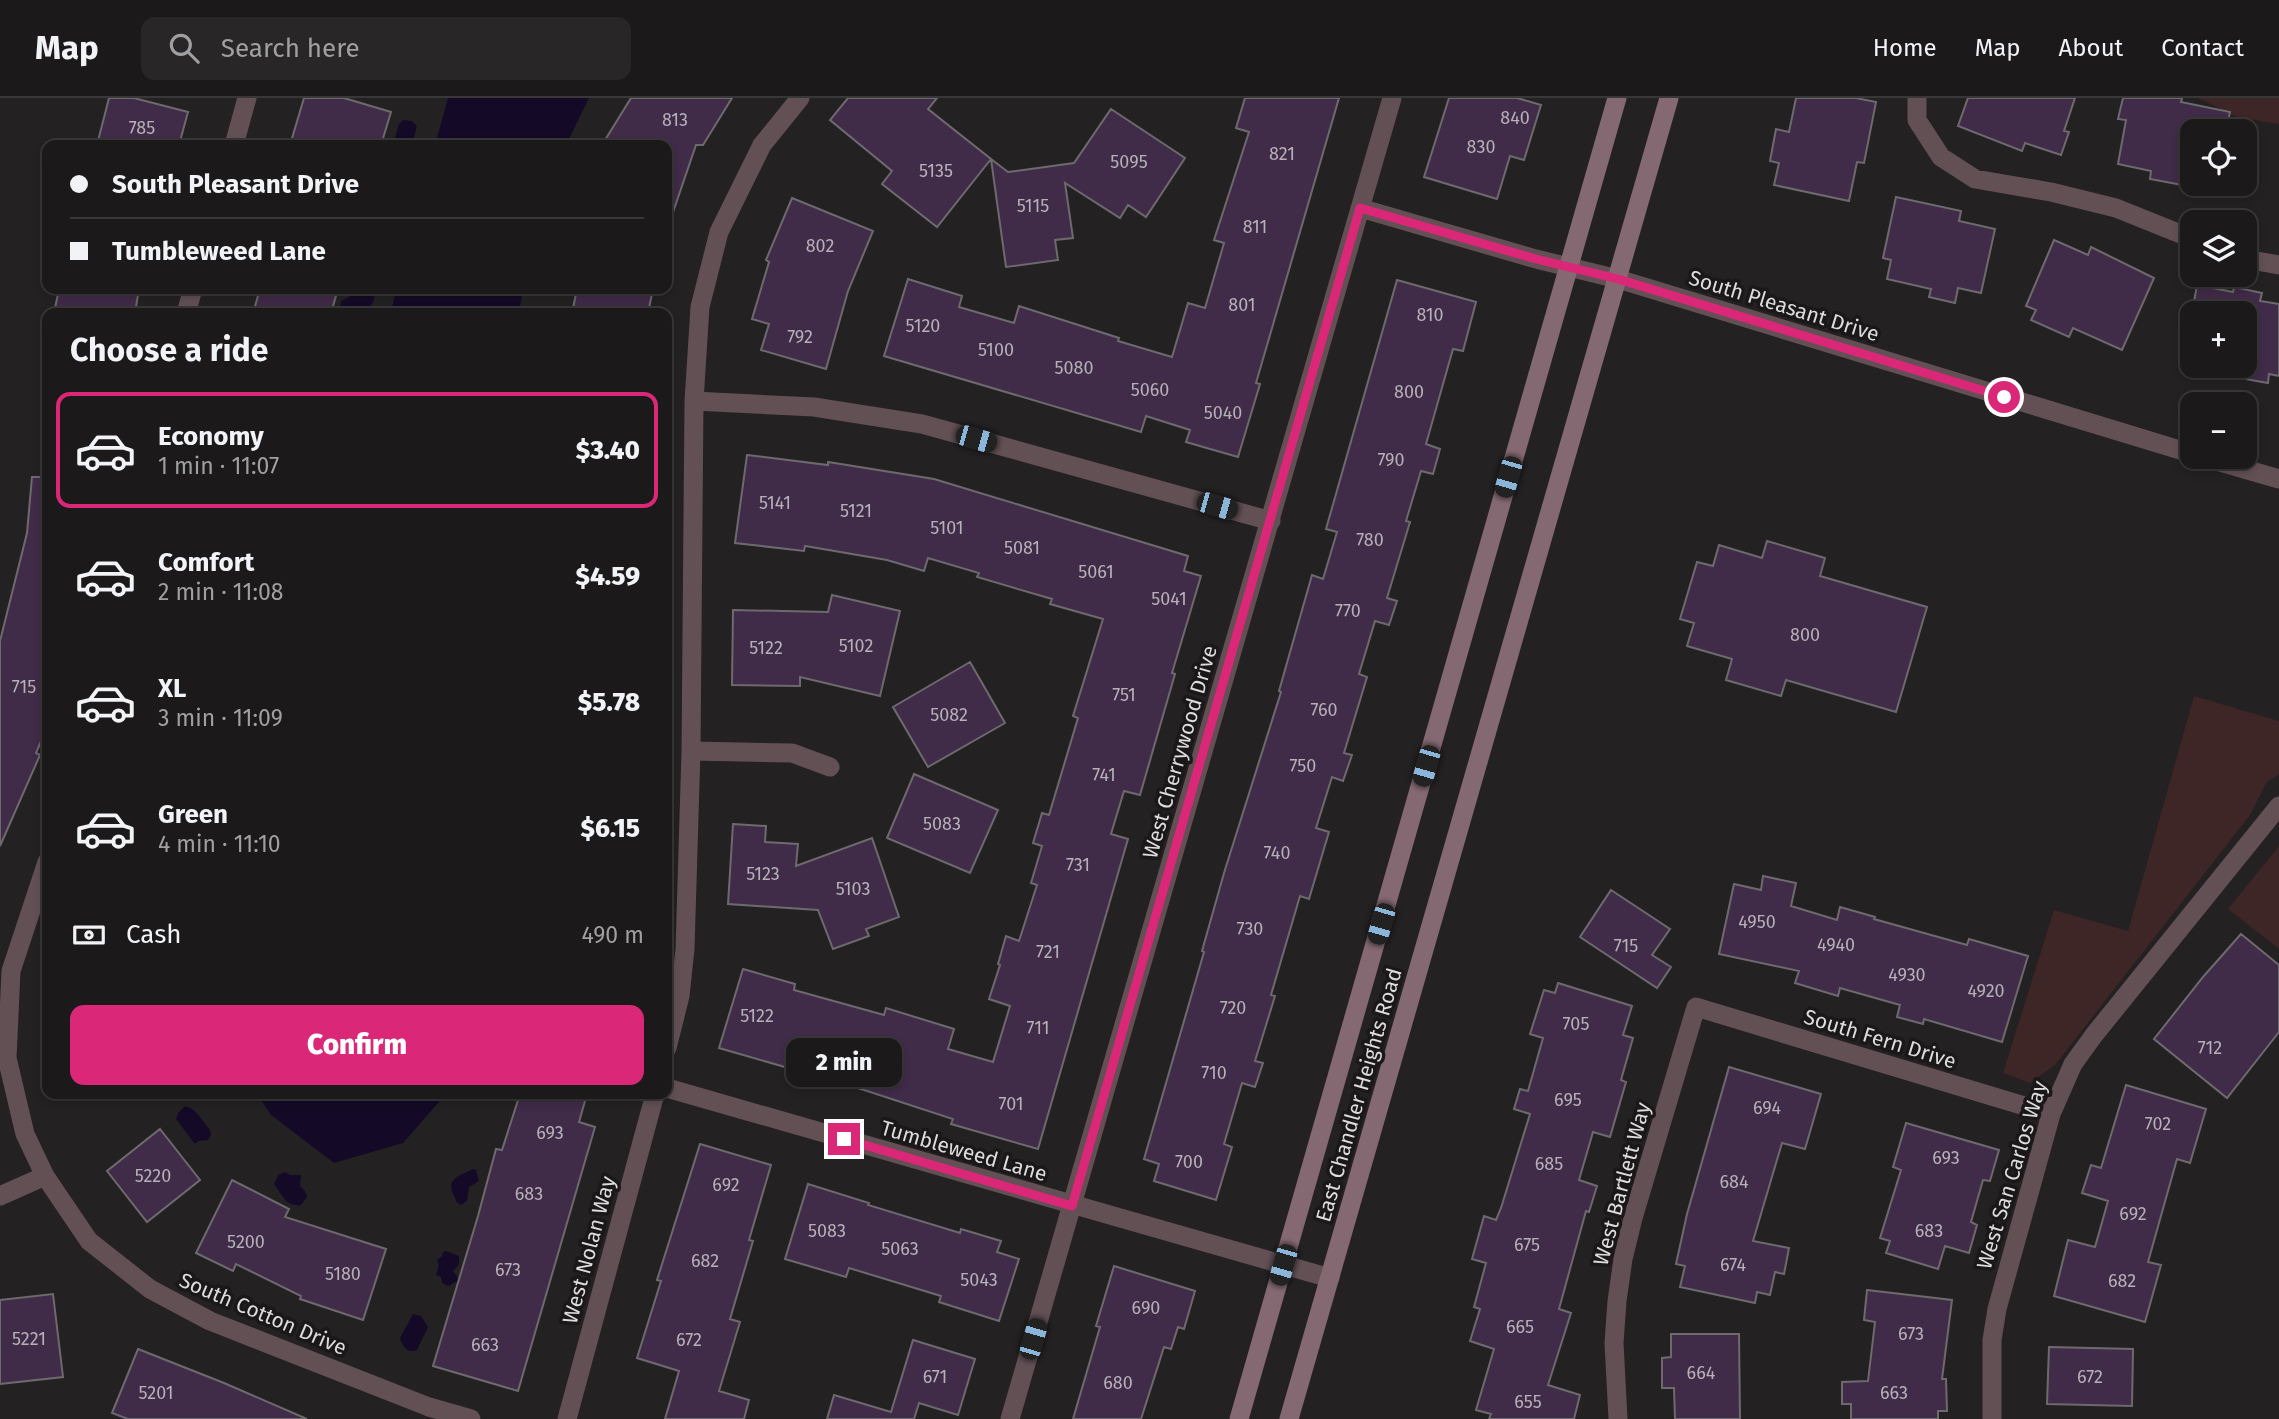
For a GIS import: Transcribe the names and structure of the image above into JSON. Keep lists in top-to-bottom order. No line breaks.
{"streets":{"main road":["East Chandler Heights Road"],"street":["South Pleasant Drive","West Cherrywood Drive","South Fern Drive","Tumbleweed Lane","West San Carlos Way","West Bartlett Way","West Nolan Way","South Cotton Drive"]},"crossings":[["South Pleasant Drive","West Cherrywood Drive"],["South Pleasant Drive","East Chandler Heights Road"],["West Cherrywood Drive","Tumbleweed Lane"],["South Fern Drive","West San Carlos Way"],["South Fern Drive","West Bartlett Way"],["East Chandler Heights Road","Tumbleweed Lane"]],"house_numbers":["840","813","785","830","821","5095","5135","5115","811","802","801","810","5120","792","5100","5080","5060","800","5040","790","5141","5121","5101","780","5081","5061","5041","770","800","5102","5122","715","751","760","5082","750","741","5083","740","731","5123","5103","4950","730","4940","715","721","4930","4920","720","5122","705","711","712","710","695","701","694","702","693","693","700","685","5220","684","692","683","692","5083","683","5200","675","5063","682","674","673","5180","5043","682","690","665","673","5221","672","663","664","671","672","680","5201","663","655"],"page":{"header":"Map","search":"Search here","nav":["Home","Map","About","Contact"],"map_buttons":["+","−"],"banner":["South Pleasant Drive","Tumbleweed Lane"],"heading":"Choose a ride","list":[{"name":"Economy","note":"1 min · 11:07","value":"$3.40"},{"name":"Comfort","note":"2 min · 11:08","value":"$4.59"},{"name":"XL","note":"3 min · 11:09","value":"$5.78"},{"name":"Green","note":"4 min · 11:10","value":"$6.15"}],"pay":["Cash","490 m"],"buttons":"Confirm","bubble":"2 min"}}
